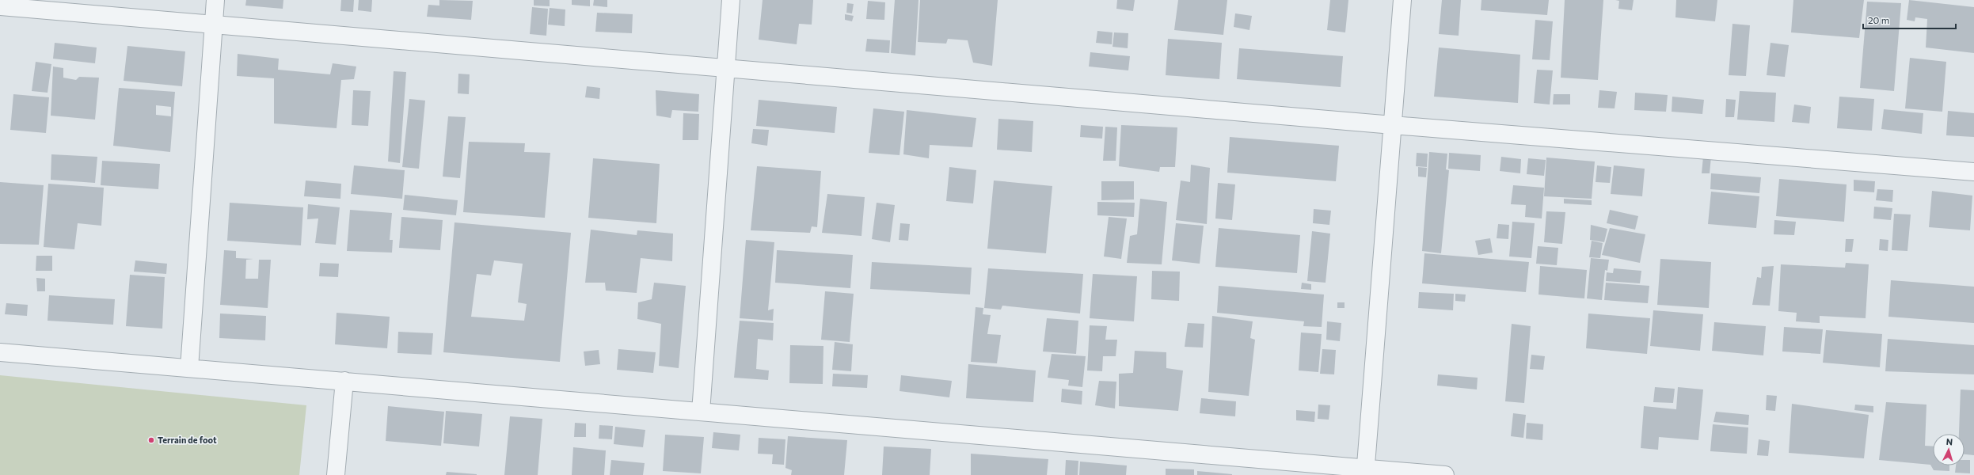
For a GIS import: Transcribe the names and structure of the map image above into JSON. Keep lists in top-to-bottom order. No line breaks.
{"places":["Terrain de foot"],"scale_bar":"20 m","north":"top"}
